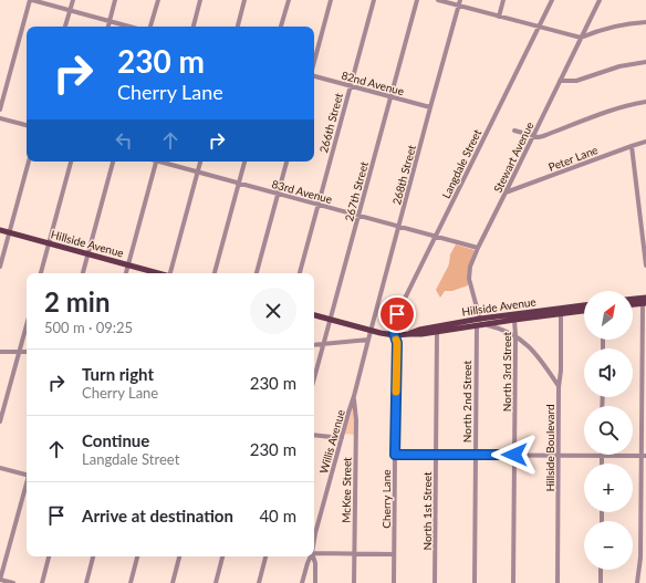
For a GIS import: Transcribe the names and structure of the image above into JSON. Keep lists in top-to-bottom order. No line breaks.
{"streets":{"main road":["Hillside Avenue"],"street":["82nd Avenue","266th Street","Stewart Avenue","Peter Lane","Langdale Street","268th Street","83rd Avenue","267th Street","North 3rd Street","North 2nd Street","Willis Avenue","Hillside Boulevard","McKee Street","Cherry Lane","North 1st Street"]},"crossings":[["82nd Avenue","266th Street"],["82nd Avenue","268th Street"],["82nd Avenue","267th Street"],["266th Street","83rd Avenue"],["Stewart Avenue","Peter Lane"],["Stewart Avenue","83rd Avenue"],["Stewart Avenue","Hillside Avenue"],["Stewart Avenue","North 2nd Street"],["Langdale Street","83rd Avenue"],["Langdale Street","Hillside Avenue"],["Langdale Street","Cherry Lane"],["268th Street","83rd Avenue"],["268th Street","Hillside Avenue"],["268th Street","Willis Avenue"],["83rd Avenue","267th Street"],["267th Street","Hillside Avenue"],["Hillside Avenue","North 3rd Street"],["Hillside Avenue","North 2nd Street"],["Hillside Avenue","Hillside Boulevard"],["Hillside Avenue","Cherry Lane"],["Hillside Avenue","North 1st Street"],["Willis Avenue","McKee Street"]],"north":"top right","page":{"turn":["230 m","Cherry Lane"],"heading":["2 min","500 m · 09:25"],"map_buttons":["+","−"],"list":[{"name":"Turn right","note":"Cherry Lane","value":"230 m"},{"name":"Continue","note":"Langdale Street","value":"230 m"},{"name":"Arrive at destination","value":"40 m"}]}}
